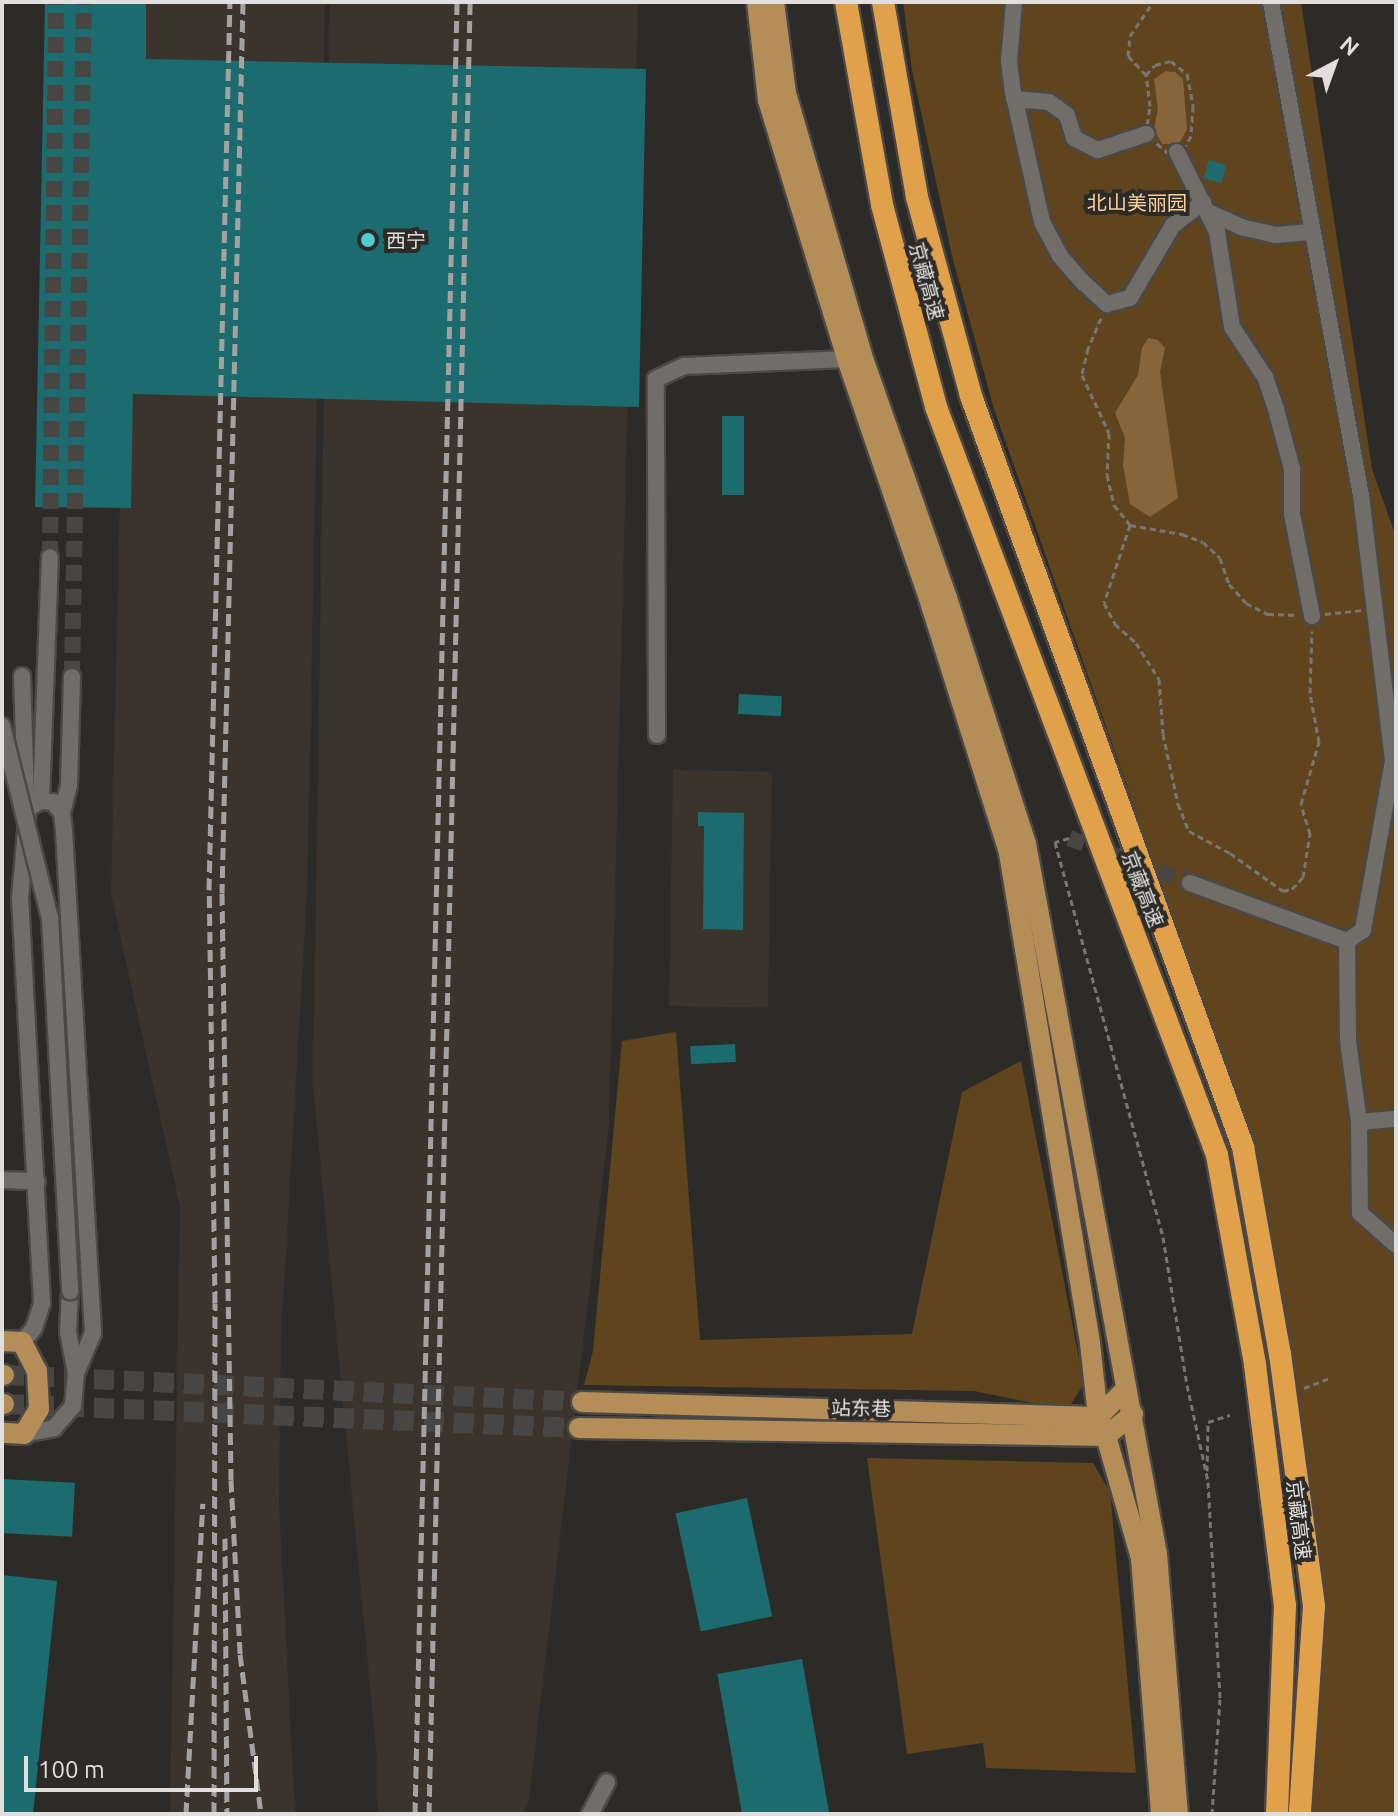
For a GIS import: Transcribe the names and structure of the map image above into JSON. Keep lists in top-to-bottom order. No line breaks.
{"streets":{"highway":["京藏高速"],"main road":["站东巷"]},"parks":["北山美丽园"],"places":["西宁"],"scale_bar":"100 m","north":"top right"}
